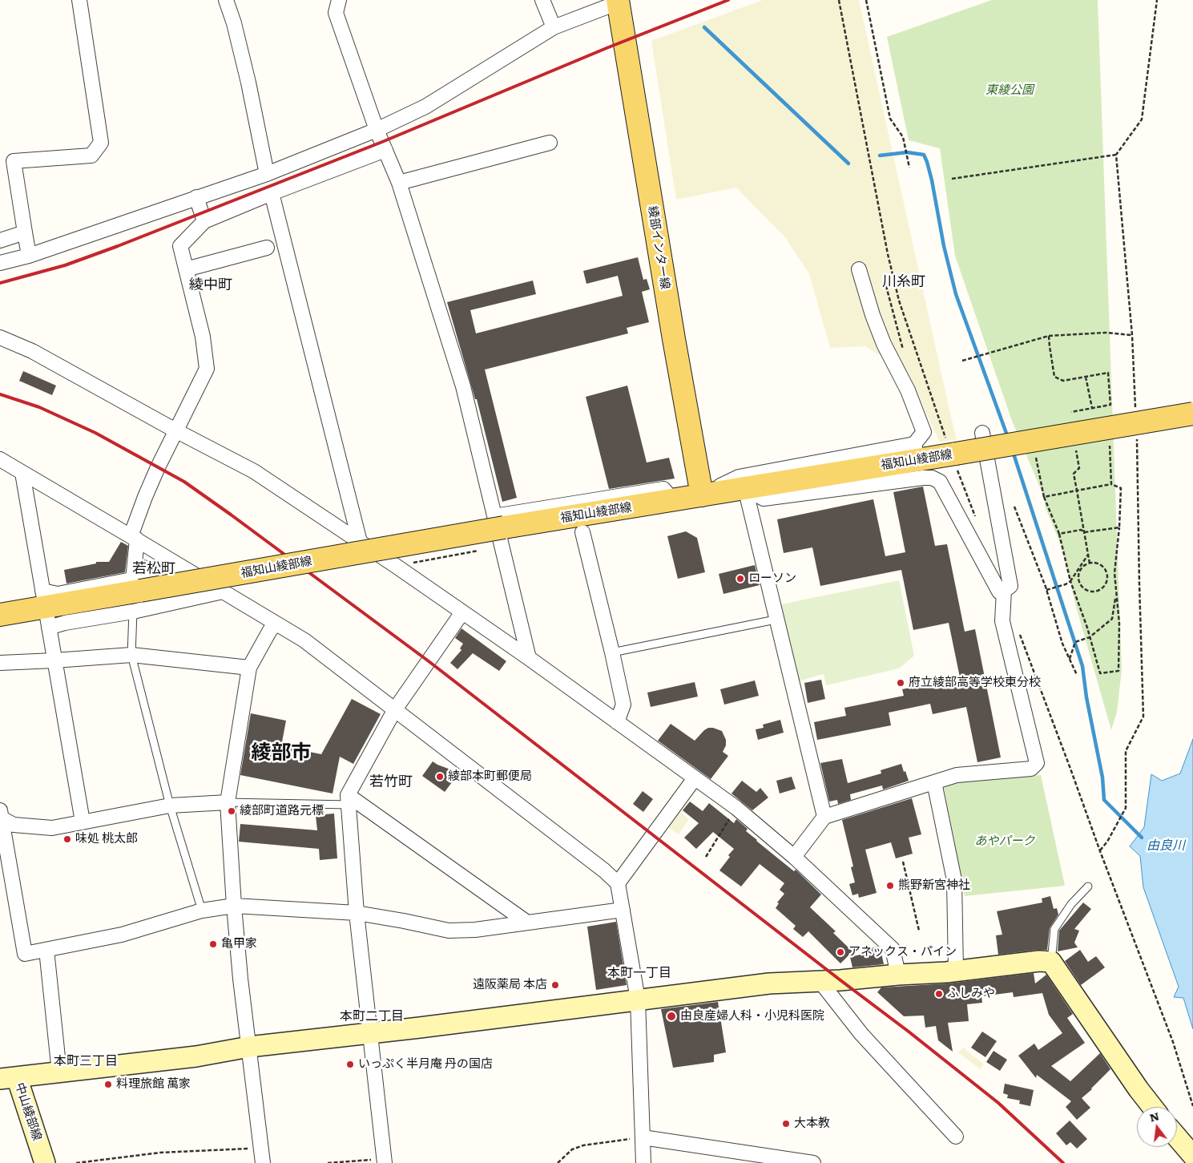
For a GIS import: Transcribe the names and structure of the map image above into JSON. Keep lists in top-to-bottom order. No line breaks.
{"streets":{"main road":["綾部インター線","福知山綾部線"],"street":["中山綾部線"]},"crossings":[["綾部インター線","福知山綾部線"]],"districts":["川糸町","綾中町","若松町","綾部市","若竹町","本町一丁目","本町二丁目","本町三丁目"],"water":["由良川"],"parks":["東綾公園","あやパーク"],"places":["ローソン","府立綾部高等学校東分校","綾部本町郵便局","綾部町道路元標","味処 桃太郎","熊野新宮神社","亀甲家","アネックス・パイン","遠阪薬局 本店","ふしみや","由良産婦人科・小児科医院","いっぷく半月庵 丹の国店","料理旅館 萬家","大本教"],"north":"top"}
